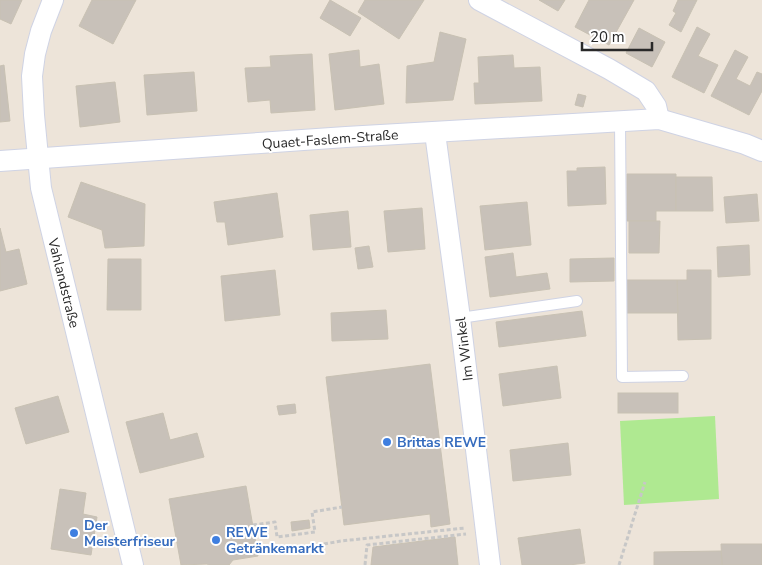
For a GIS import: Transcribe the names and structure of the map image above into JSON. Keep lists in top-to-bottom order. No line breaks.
{"streets":{"street":["Quaet-Faslem-Straße","Vahlandstraße","Im Winkel"]},"crossings":[["Quaet-Faslem-Straße","Vahlandstraße"],["Quaet-Faslem-Straße","Im Winkel"]],"places":["Brittas REWE","Der Meisterfriseur","REWE Getränkemarkt"],"scale_bar":"20 m"}
